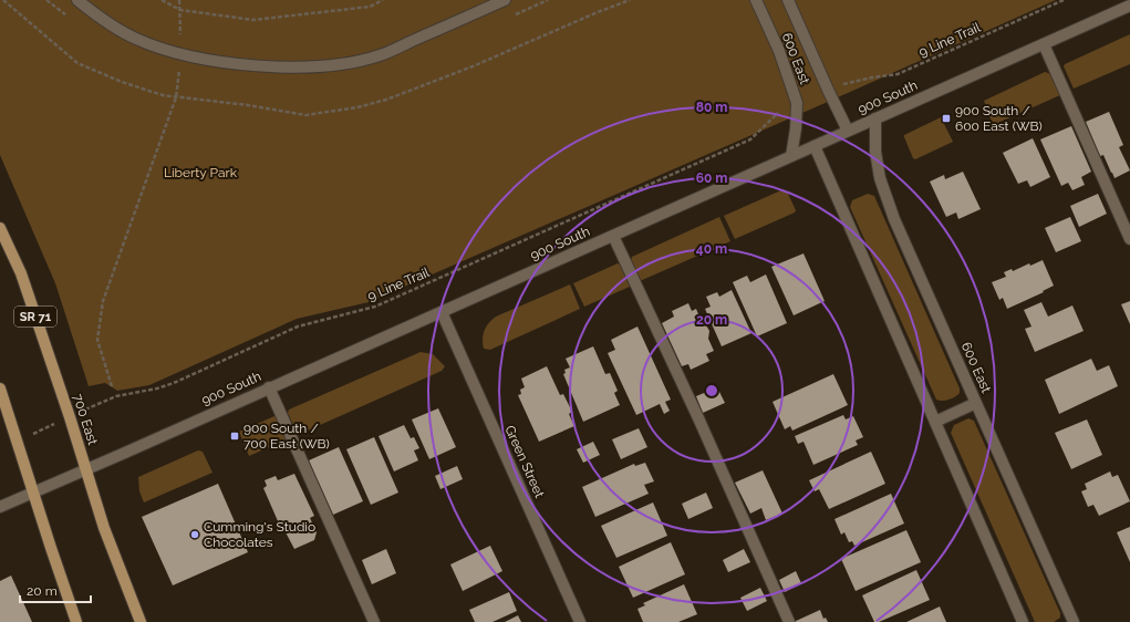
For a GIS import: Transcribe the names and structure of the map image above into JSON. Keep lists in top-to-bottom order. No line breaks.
{"streets":{"main road":["SR 71","700 East"],"street":["600 East","900 South","Green Street"],"path":["9 Line Trail"]},"crossings":[["9 Line Trail","700 East"],["600 East","900 South"],["900 South","700 East"],["900 South","Green Street"]],"parks":["Liberty Park"],"places":{"transit":["900 South / 600 East (WB)","900 South / 700 East (WB)"],"other":["Cumming's Studio Chocolates"]},"scale_bar":"20 m","rings":["80 m","60 m","40 m","20 m"]}
